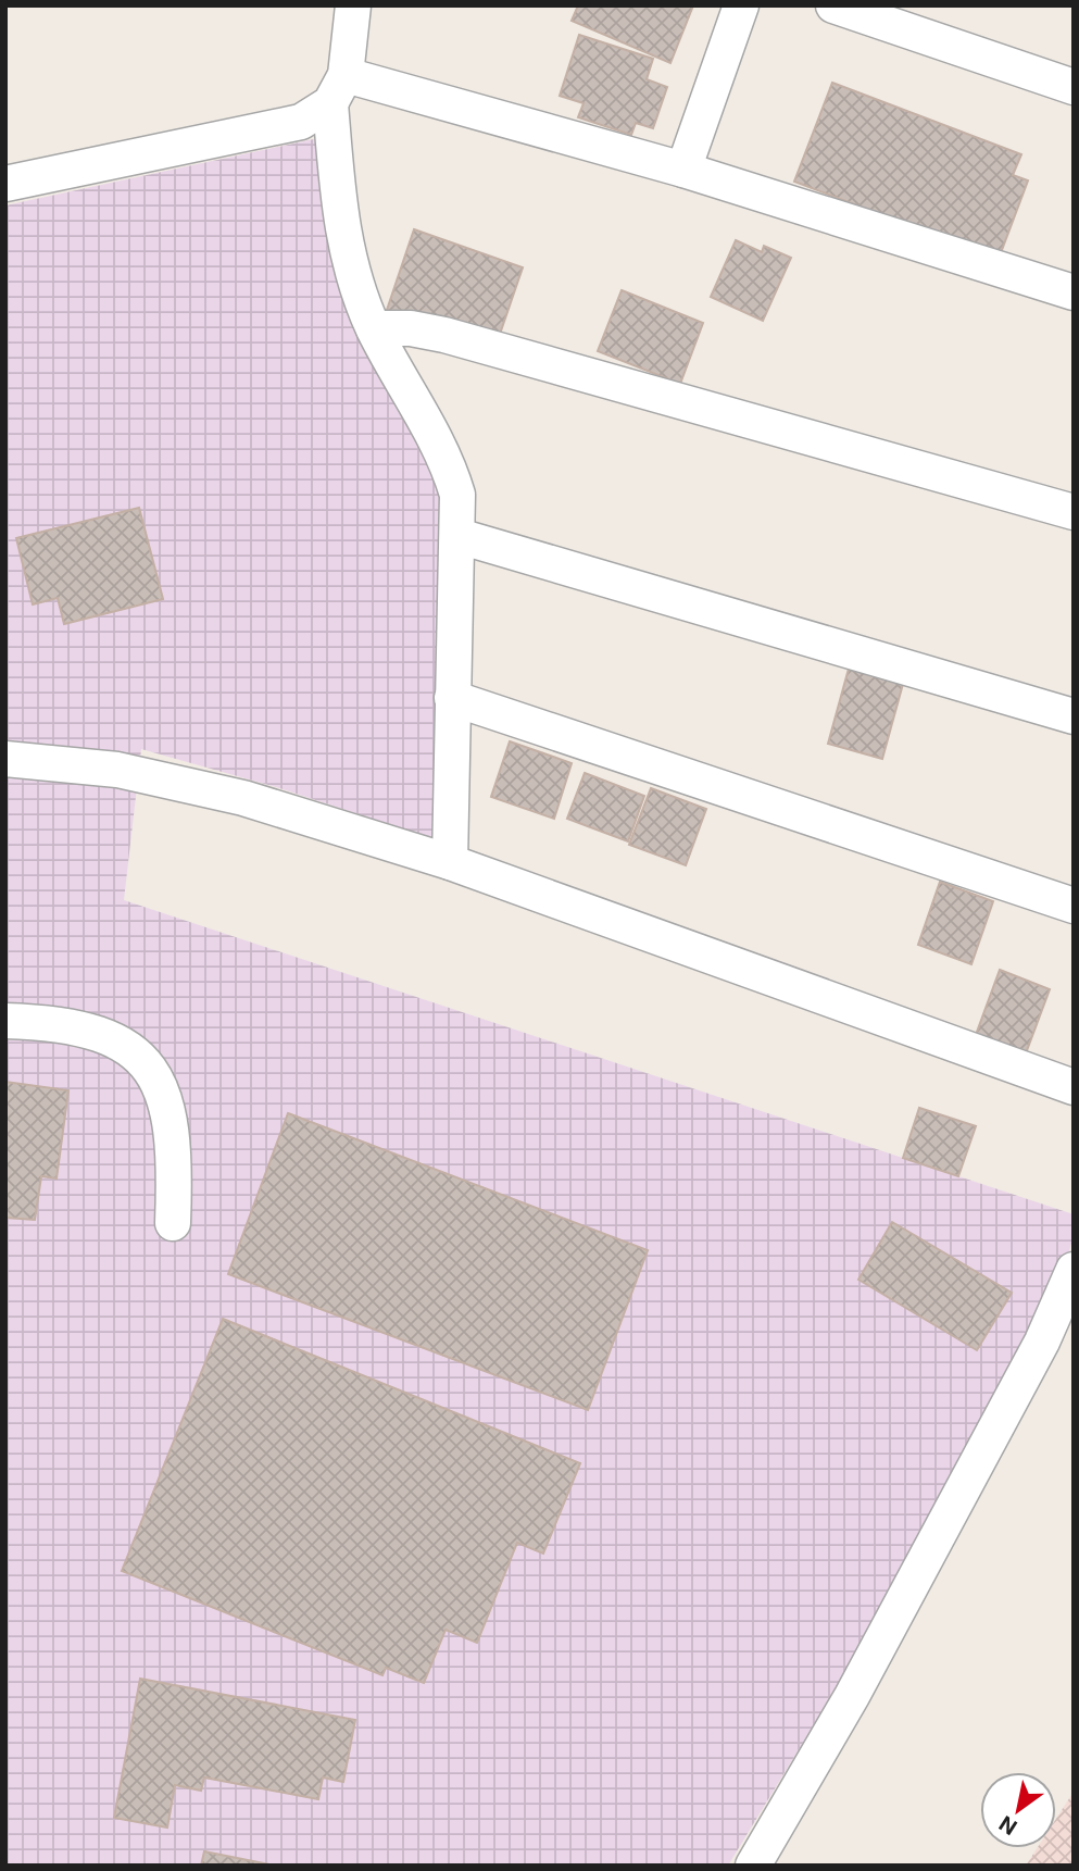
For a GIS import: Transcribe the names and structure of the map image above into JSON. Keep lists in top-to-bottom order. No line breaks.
{"north":"bottom left"}
